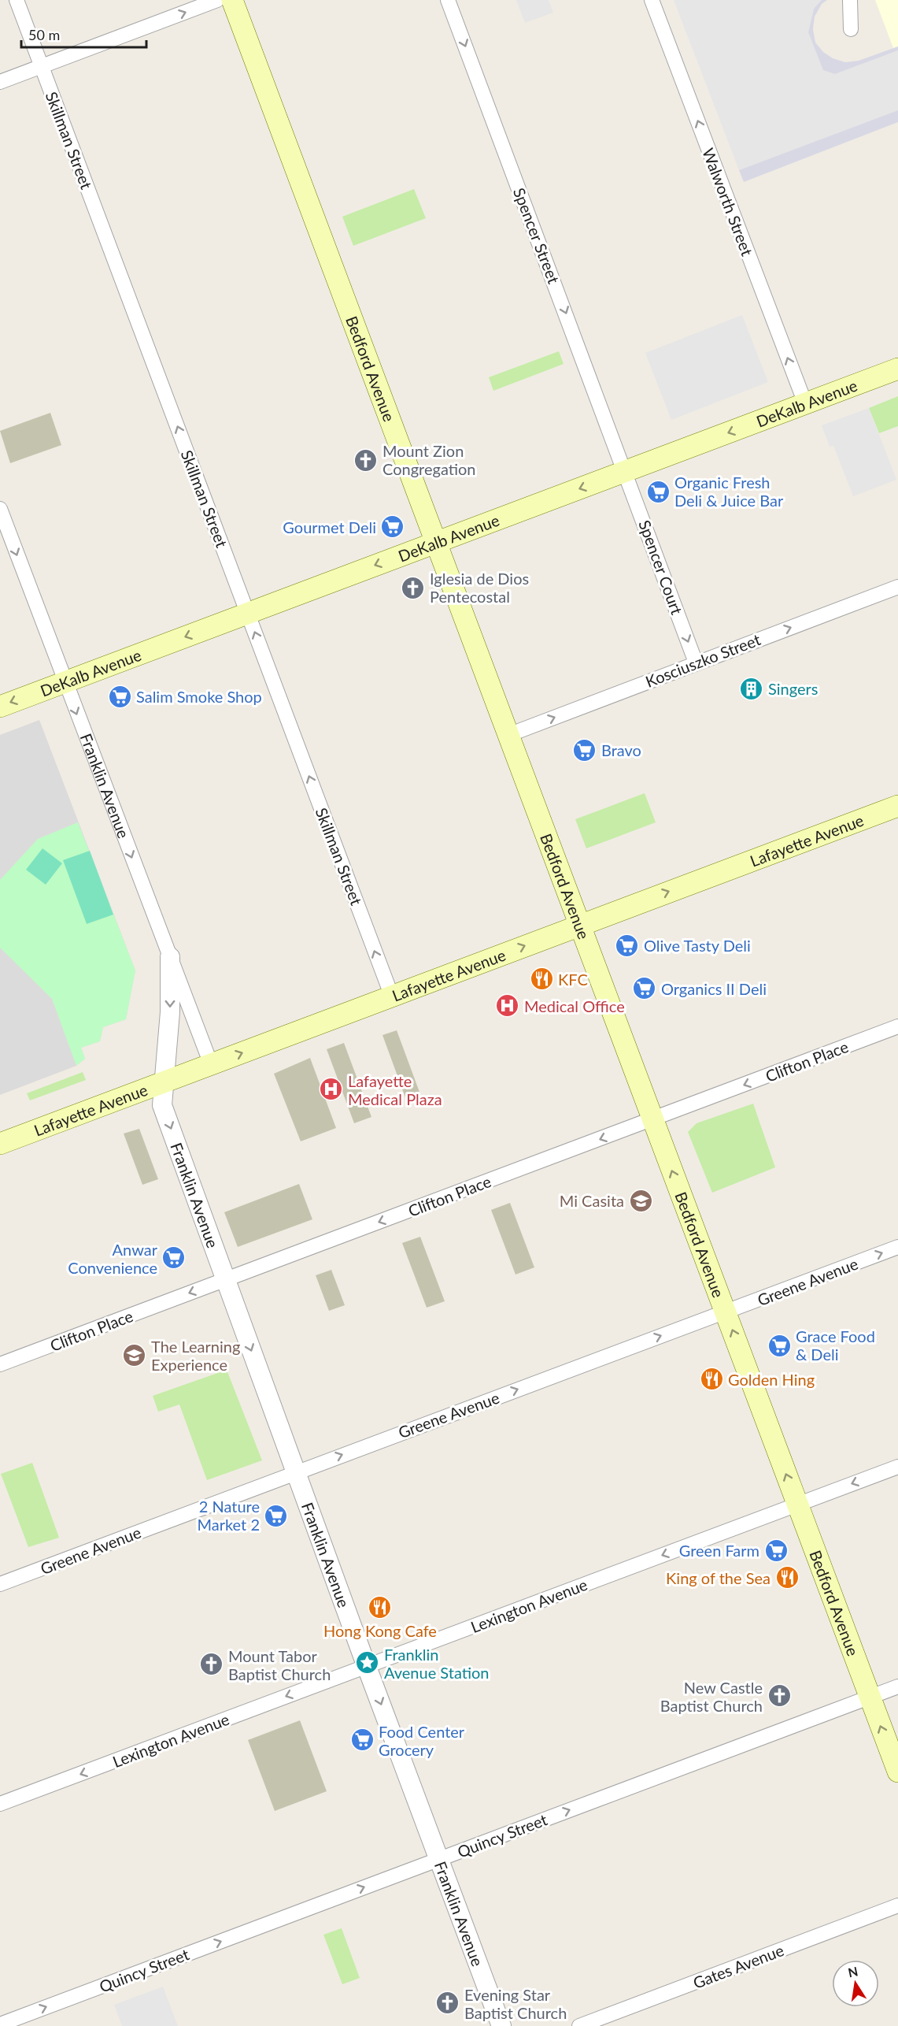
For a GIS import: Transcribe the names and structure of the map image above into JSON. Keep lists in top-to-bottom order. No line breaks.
{"streets":{"main road":["Bedford Avenue","DeKalb Avenue","Lafayette Avenue"],"street":["Skillman Street","Walworth Street","Spencer Street","Spencer Court","Kosciuszko Street","Franklin Avenue","Clifton Place","Greene Avenue","Lexington Avenue","Quincy Street","Gates Avenue"]},"crossings":[["Skillman Street","DeKalb Avenue"],["Skillman Street","Lafayette Avenue"],["Walworth Street","DeKalb Avenue"],["Spencer Street","DeKalb Avenue"],["Spencer Street","Spencer Court"],["Bedford Avenue","DeKalb Avenue"],["Bedford Avenue","Kosciuszko Street"],["Bedford Avenue","Lafayette Avenue"],["Bedford Avenue","Clifton Place"],["Bedford Avenue","Greene Avenue"],["Bedford Avenue","Lexington Avenue"],["Bedford Avenue","Quincy Street"],["DeKalb Avenue","Spencer Court"],["DeKalb Avenue","Franklin Avenue"],["Spencer Court","Kosciuszko Street"],["Franklin Avenue","Lafayette Avenue"],["Franklin Avenue","Clifton Place"],["Franklin Avenue","Greene Avenue"],["Franklin Avenue","Lexington Avenue"],["Franklin Avenue","Quincy Street"]],"one_way":["Skillman Street","Walworth Street","Spencer Street","DeKalb Avenue","Spencer Court","Kosciuszko Street","Franklin Avenue","Lafayette Avenue","Clifton Place","Greene Avenue","Lexington Avenue","Quincy Street"],"places":{"church":["Mount Zion Congregation","Iglesia de Dios Pentecostal","Mount Tabor Baptist Church","New Castle Baptist Church","Evening Star Baptist Church"],"supermarket":["Organic Fresh Deli & Juice Bar","Gourmet Deli","Salim Smoke Shop","Bravo","Olive Tasty Deli","Organics II Deli","Anwar Convenience","Grace Food & Deli","2 Nature Market 2","Green Farm","Food Center Grocery"],"building":["Singers"],"restaurant":["KFC","Golden Hing","King of the Sea","Hong Kong Cafe"],"hospital":["Medical Office","Lafayette Medical Plaza"],"school or university":["Mi Casita","The Learning Experience"],"place":["Franklin Avenue Station"]},"scale_bar":"50 m","north":"top"}
